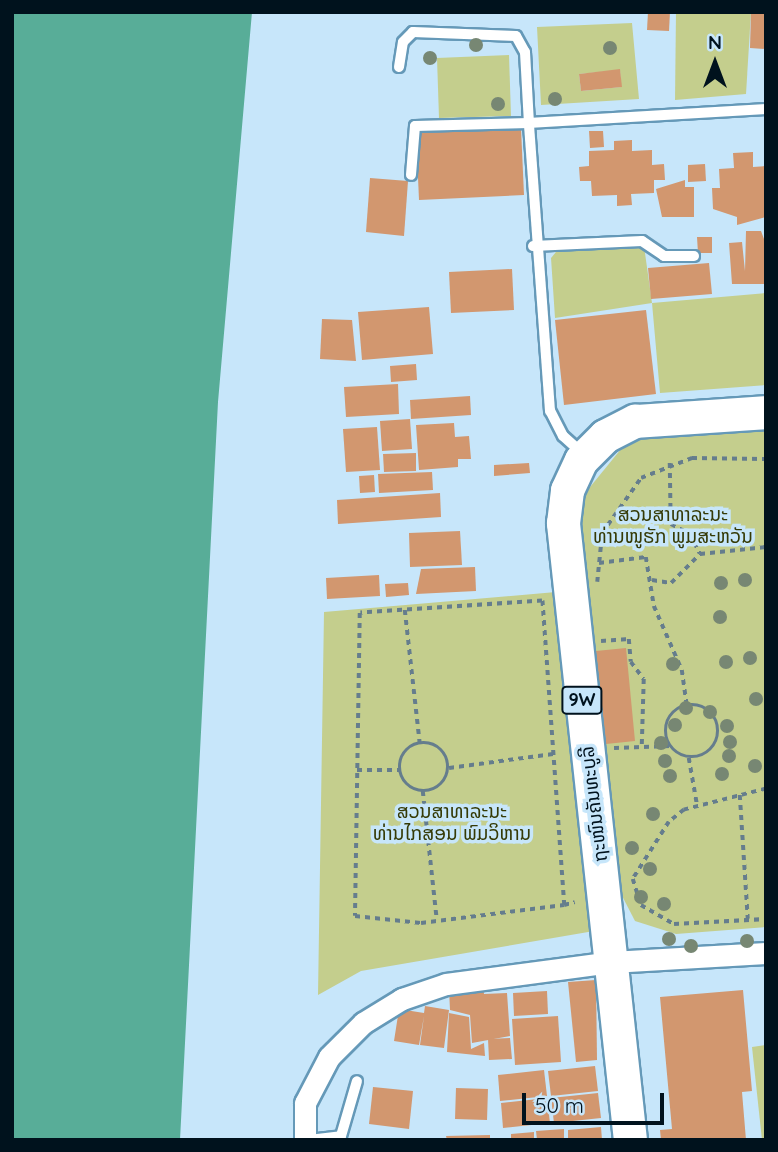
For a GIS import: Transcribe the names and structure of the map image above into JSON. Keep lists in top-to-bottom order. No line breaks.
{"streets":{"main road":["9W","ຖະໜົນຄັນທະບູລີ"]},"parks":["ສວນສາທາລະນະ ທ່ານໜູຮັກ ພູມສະຫວັນ","ສວນສາທາລະນະ ທ່ານໄກສອນ ພົມວິຫານ"],"scale_bar":"50 m","north":"top"}
